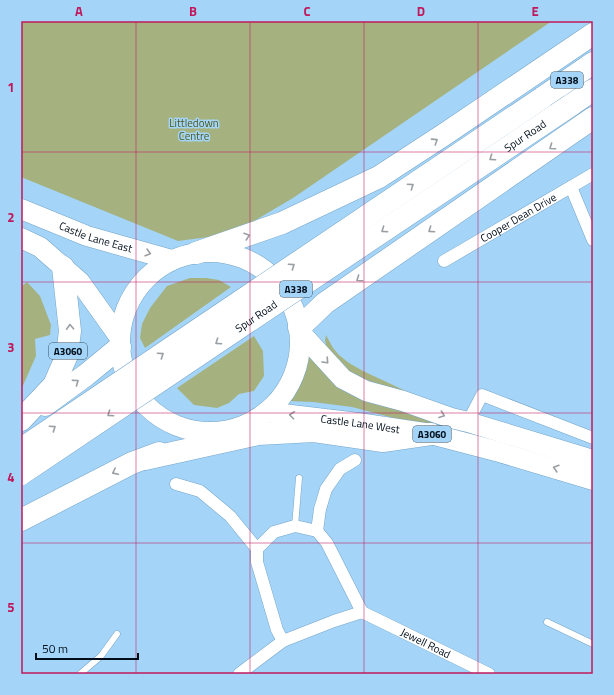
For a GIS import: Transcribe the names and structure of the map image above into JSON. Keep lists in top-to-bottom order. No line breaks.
{"streets":{"highway":["A338","Spur Road","A3060"],"main road":["Castle Lane East","Castle Lane West"],"street":["Cooper Dean Drive","Jewell Road"]},"parks":["Littledown Centre"],"scale_bar":"50 m","grid":{"columns":["A","B","C","D","E"],"rows":["1","2","3","4","5"]}}
